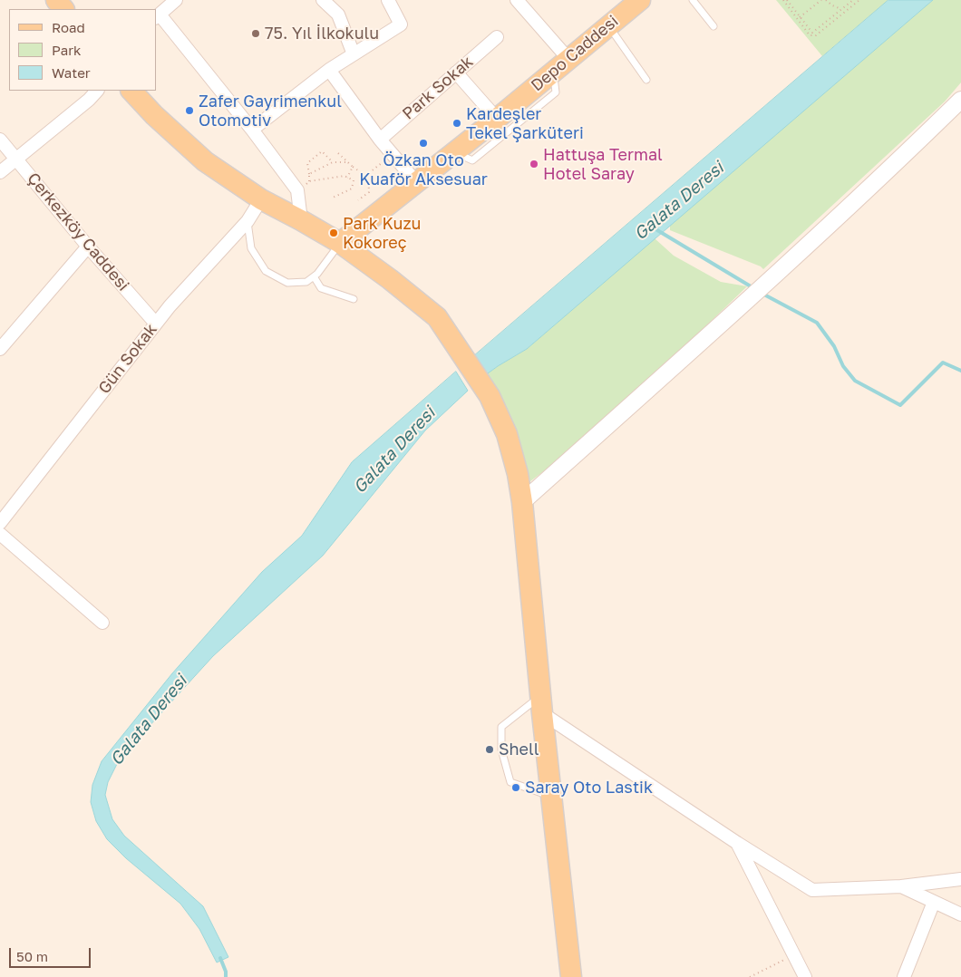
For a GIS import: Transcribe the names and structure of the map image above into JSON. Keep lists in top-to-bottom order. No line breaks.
{"streets":{"main road":["Depo Caddesi"],"street":["Park Sokak","Çerkezköy Caddesi","Gün Sokak"]},"crossings":[["Çerkezköy Caddesi","Gün Sokak"]],"water":["Galata Deresi"],"places":["75. Yıl İlkokulu","Zafer Gayrimenkul Otomotiv","Kardeşler Tekel Şarküteri","Özkan Oto Kuaför Aksesuar","Hattuşa Termal Hotel Saray","Park Kuzu Kokoreç","Shell","Saray Oto Lastik"],"legend":["Road","Park","Water"],"scale_bar":"50 m"}
